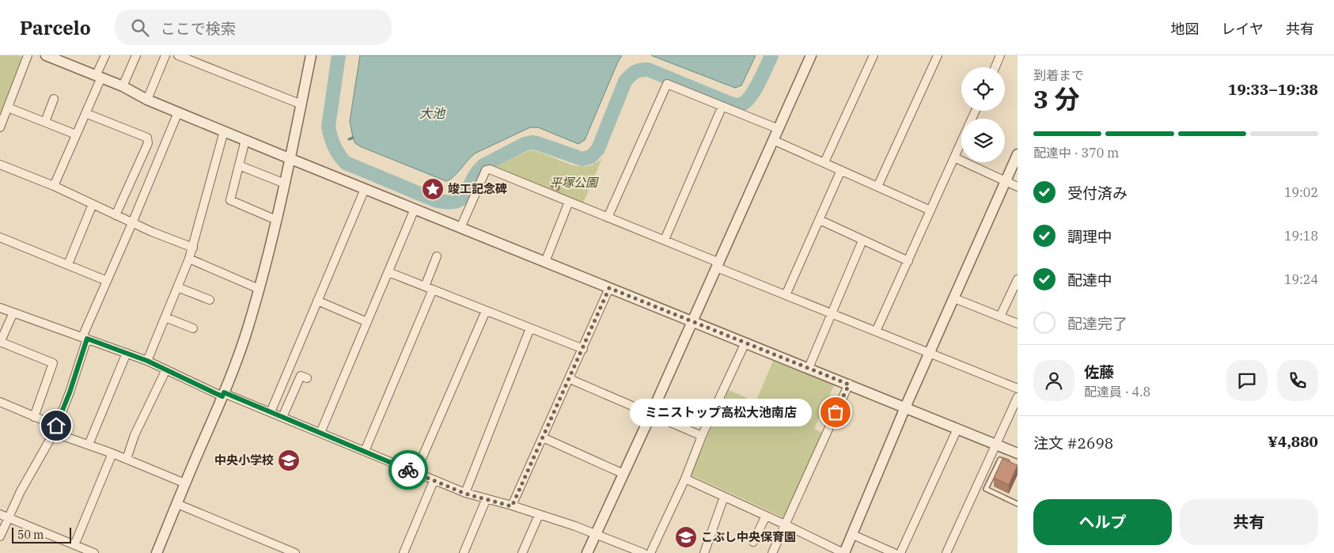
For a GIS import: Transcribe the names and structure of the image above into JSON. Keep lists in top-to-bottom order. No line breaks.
{"water":["大池"],"parks":["平塚公園"],"places":{"place":["竣工記念碑"],"other":["ミニストップ高松大池南店"],"school or university":["中央小学校","こぶし中央保育園"]},"scale_bar":"50 m","page":{"header":"Parcelo","search":"ここで検索","nav":["地図","レイヤ","共有"],"heading":["3 分","到着まで","19:33–19:38"],"panel":["佐藤","配達員 · 4.8","注文 #2698","¥4,880"],"bar":"配達中 · 370 m","list":[["受付済み","19:02"],["調理中","19:18"],["配達中","19:24"],"配達完了"],"bubble":"ミニストップ高松大池南店","buttons":["ヘルプ","共有"],"scale":"50 m"}}
